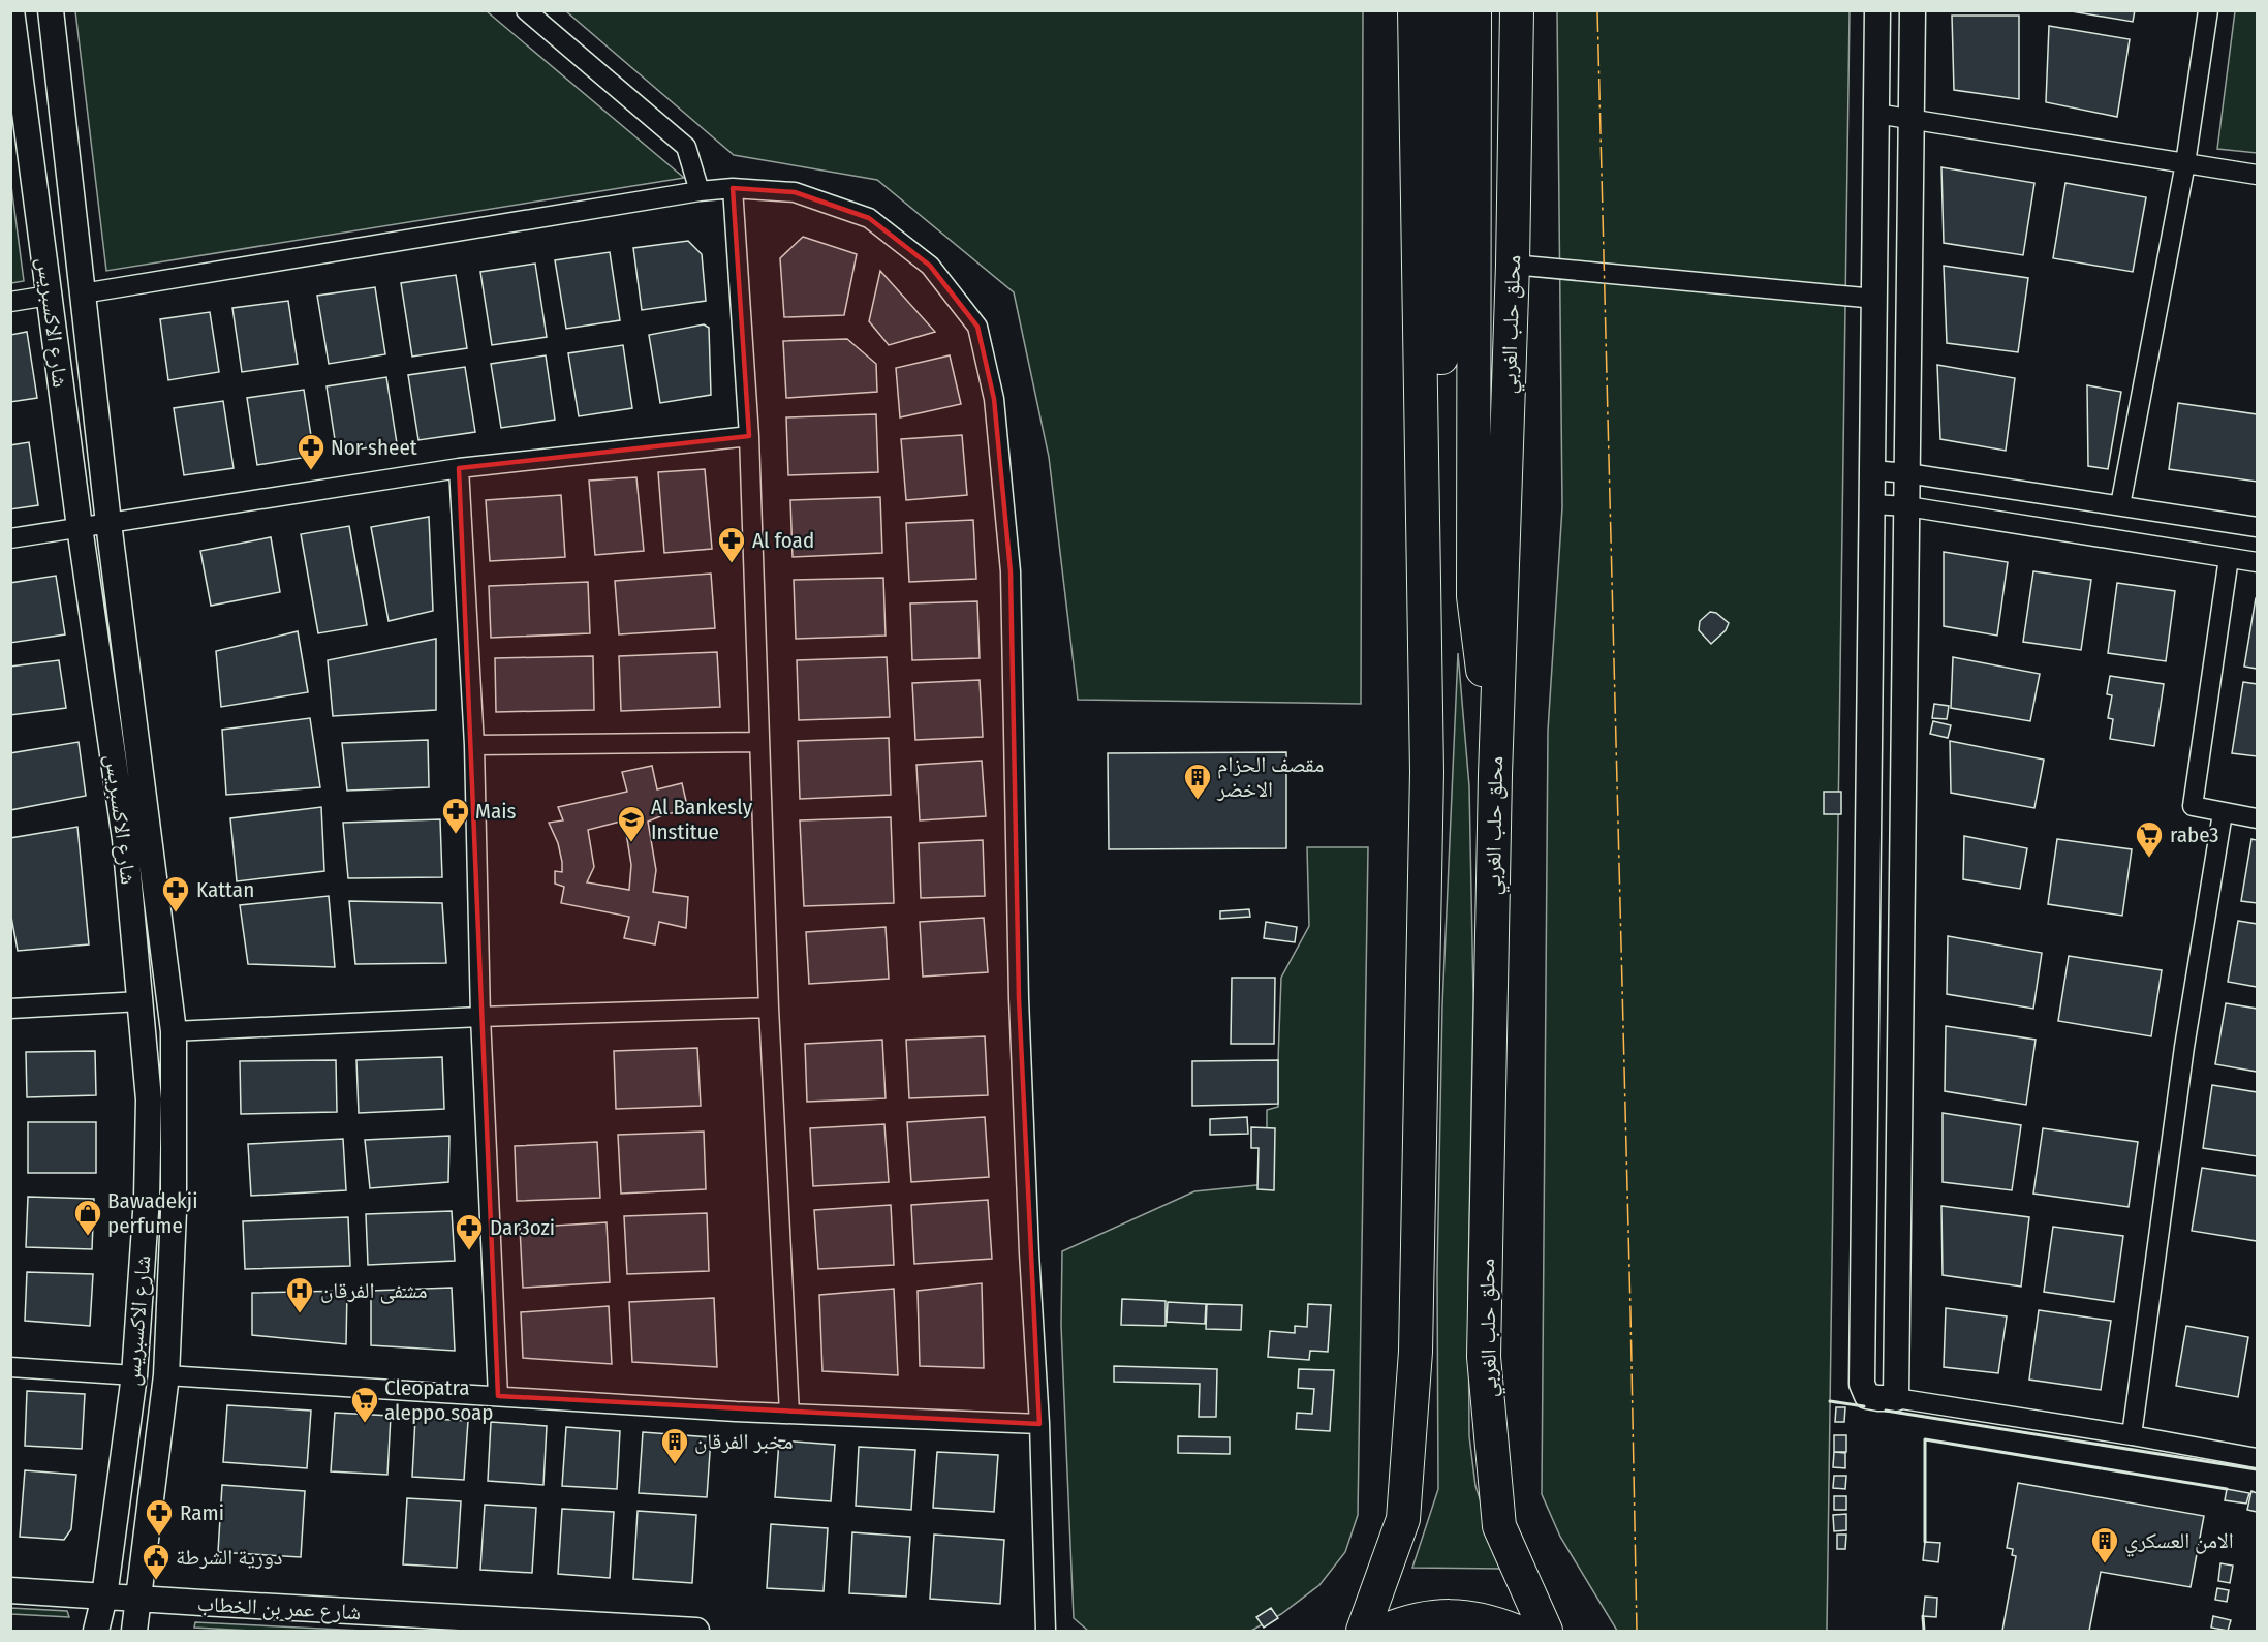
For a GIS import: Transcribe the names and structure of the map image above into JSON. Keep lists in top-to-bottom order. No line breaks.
{"streets":{"highway":["محلق حلب الغربي"],"street":["شارع الاكسبريس","شارع عمر بن الخطاب"]},"crossings":[["شارع الاكسبريس","شارع عمر بن الخطاب"]],"places":{"pharmacy":["Nor sheet","Al foad","Mais","Kattan","Dar3ozi","Rami"],"building":["مقصف الحزام الاخضر","مخبر الفرقان","الامن العسكري"],"school or university":["Al Bankesly Institue"],"supermarket":["rabe3","Cleopatra aleppo soap"],"shop":["Bawadekji perfume"],"hospital":["مشفى الفرقان"],"public building":["دورية الشرطة"]}}
